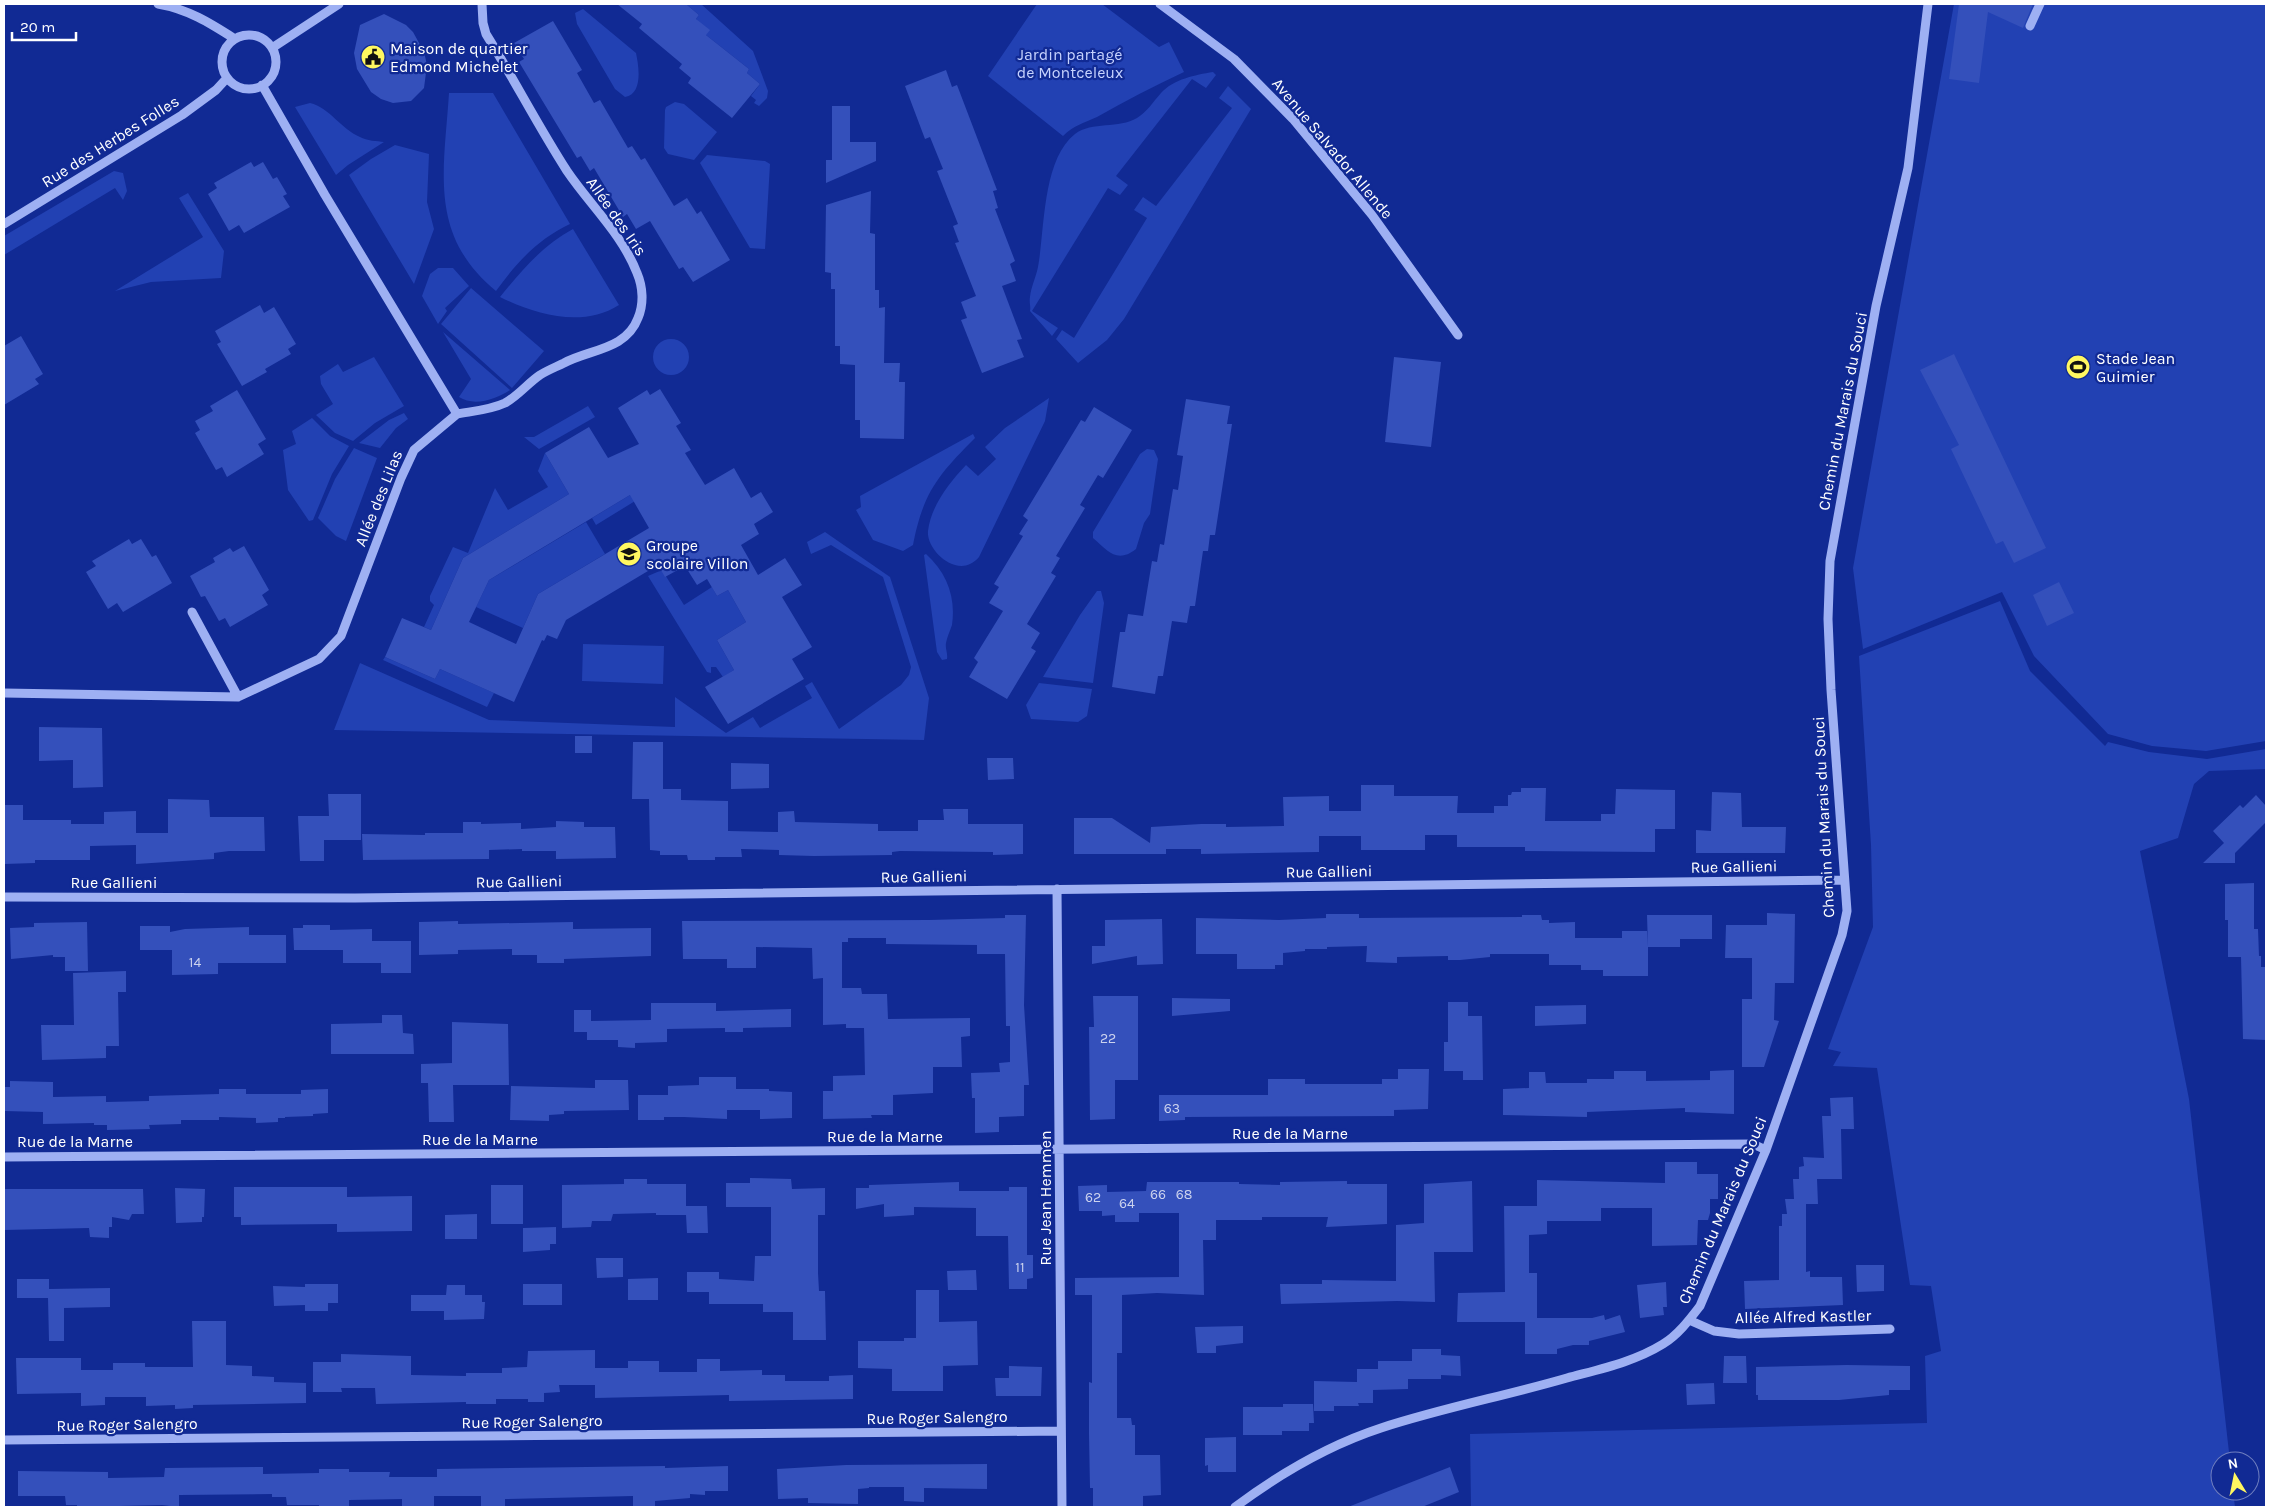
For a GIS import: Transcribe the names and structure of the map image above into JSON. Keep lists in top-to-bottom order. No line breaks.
{"streets":{"street":["Rue des Herbes Folles","Avenue Salvador Allende","Allée des Iris","Chemin du Marais du Souci","Allée des Lilas","Rue Gallieni","Rue de la Marne","Rue Jean Hemmen","Allée Alfred Kastler","Rue Roger Salengro"]},"crossings":[["Allée des Iris","Allée des Lilas"],["Chemin du Marais du Souci","Rue Gallieni"],["Chemin du Marais du Souci","Rue de la Marne"],["Chemin du Marais du Souci","Allée Alfred Kastler"],["Rue Gallieni","Rue Jean Hemmen"],["Rue de la Marne","Rue Jean Hemmen"],["Rue Jean Hemmen","Rue Roger Salengro"]],"parks":["Jardin partagé de Montceleux"],"places":{"public building":["Maison de quartier Edmond Michelet"],"sports":["Stade Jean Guimier"],"school or university":["Groupe scolaire Villon"]},"house_numbers":["14","22","63","66","68","62","64","11"],"scale_bar":"20 m","north":"top"}
